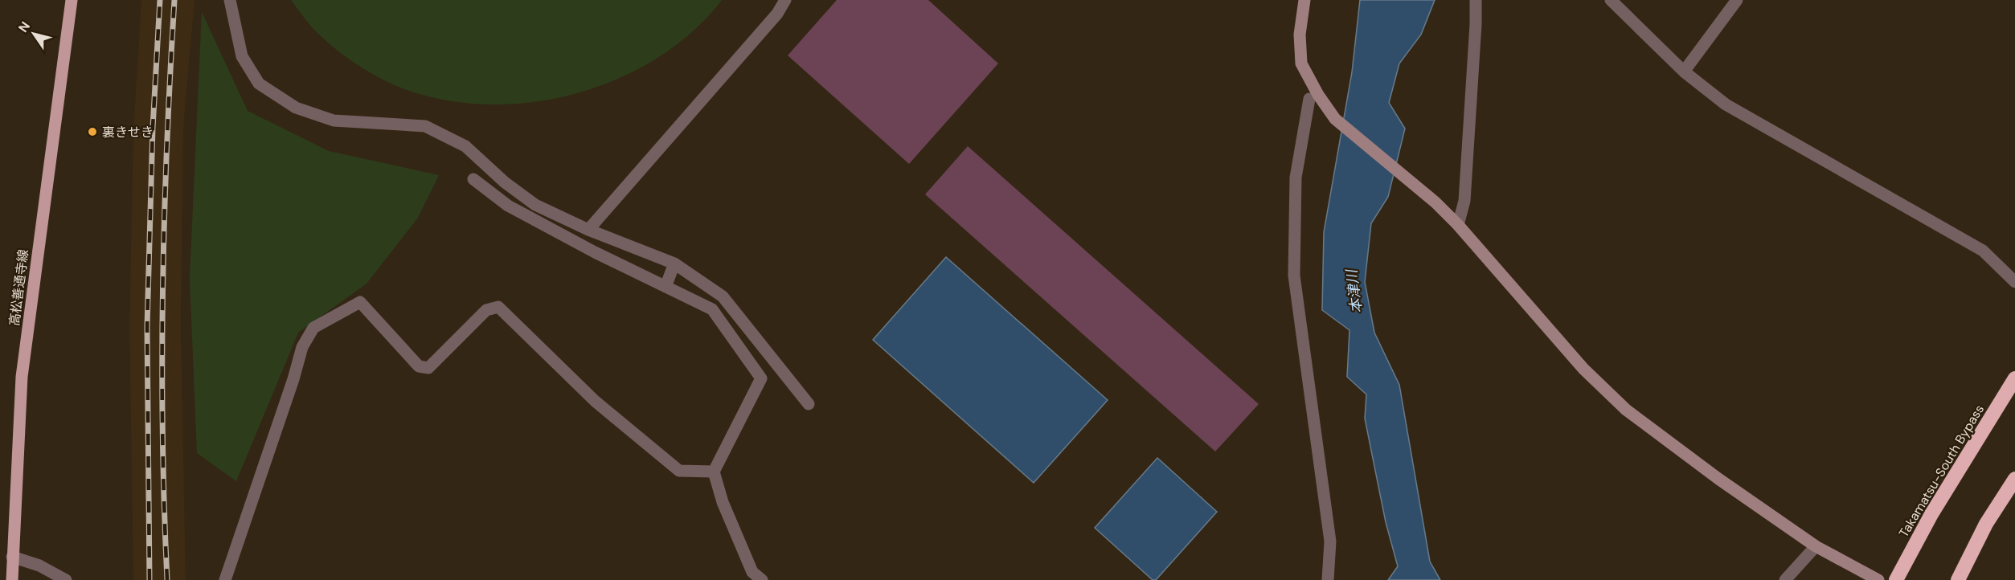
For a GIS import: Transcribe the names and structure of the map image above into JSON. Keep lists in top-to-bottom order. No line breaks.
{"streets":{"highway":["Takamatsu-South Bypass"],"main road":["高松善通寺線"]},"water":["本津川"],"places":["裏きせき"],"north":"top left"}
